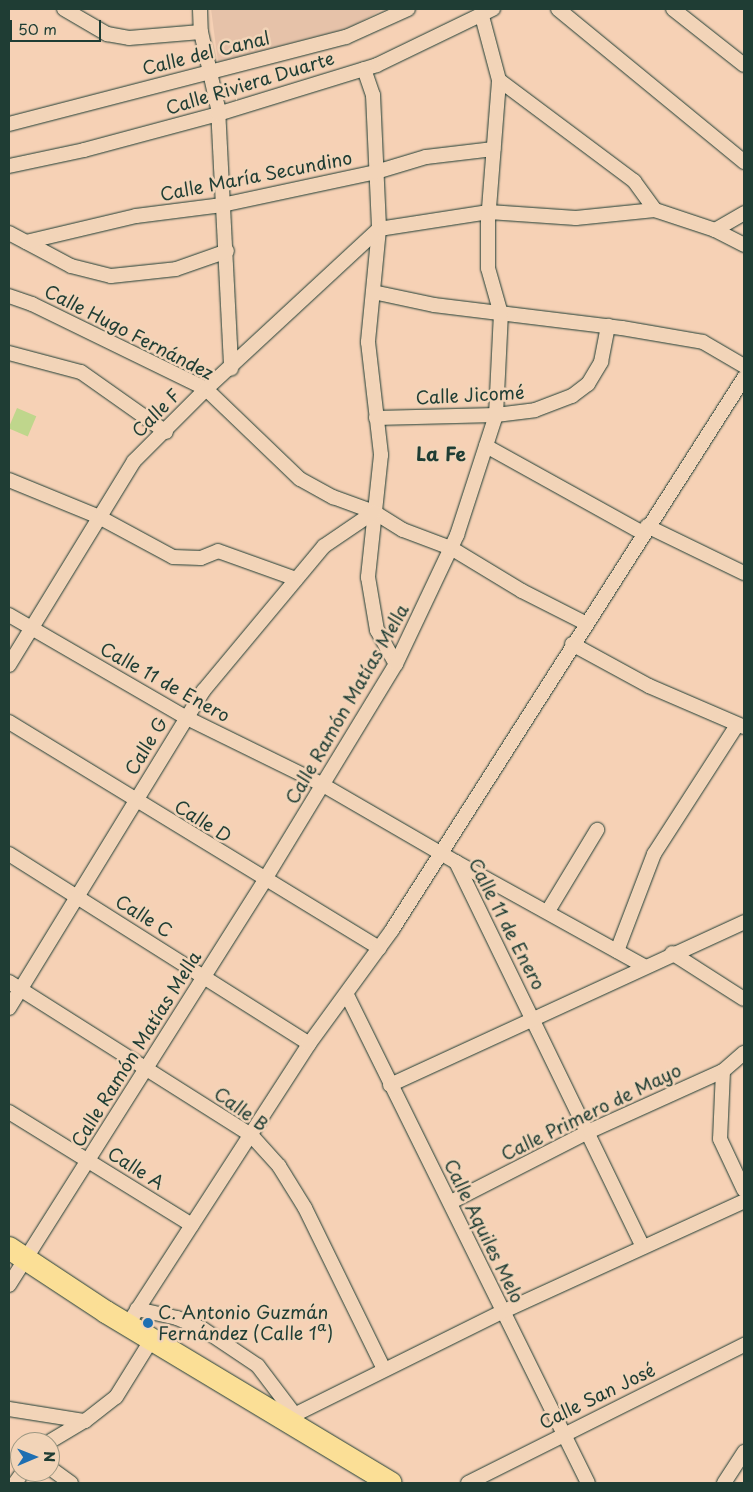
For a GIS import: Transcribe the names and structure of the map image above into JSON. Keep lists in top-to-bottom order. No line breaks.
{"streets":{"street":["Calle del Canal","Calle Riviera Duarte","Calle María Secundino","Calle Hugo Fernández","Calle Jicomé","Calle F","Calle 11 de Enero","Calle Ramón Matías Mella","Calle G","Calle D","Calle C","Calle B","Calle Primero de Mayo","Calle A","Calle Aquiles Melo","Calle San José"]},"crossings":[["Calle Riviera Duarte","Calle Ramón Matías Mella"],["Calle María Secundino","Calle Ramón Matías Mella"],["Calle Hugo Fernández","Calle F"],["Calle Hugo Fernández","Calle Ramón Matías Mella"],["Calle Hugo Fernández","Calle G"],["Calle Jicomé","Calle Ramón Matías Mella"],["Calle F","Calle 11 de Enero"],["Calle 11 de Enero","Calle Ramón Matías Mella"],["Calle 11 de Enero","Calle G"],["Calle 11 de Enero","Calle Primero de Mayo"],["Calle Ramón Matías Mella","Calle D"],["Calle Ramón Matías Mella","Calle C"],["Calle Ramón Matías Mella","Calle B"],["Calle Ramón Matías Mella","Calle A"],["Calle G","Calle D"],["Calle G","Calle C"],["Calle G","Calle B"],["Calle Primero de Mayo","Calle Aquiles Melo"],["Calle Aquiles Melo","Calle San José"]],"districts":["La Fe"],"places":["C. Antonio Guzmán Fernández (Calle 1ª)"],"scale_bar":"50 m","north":"right"}
